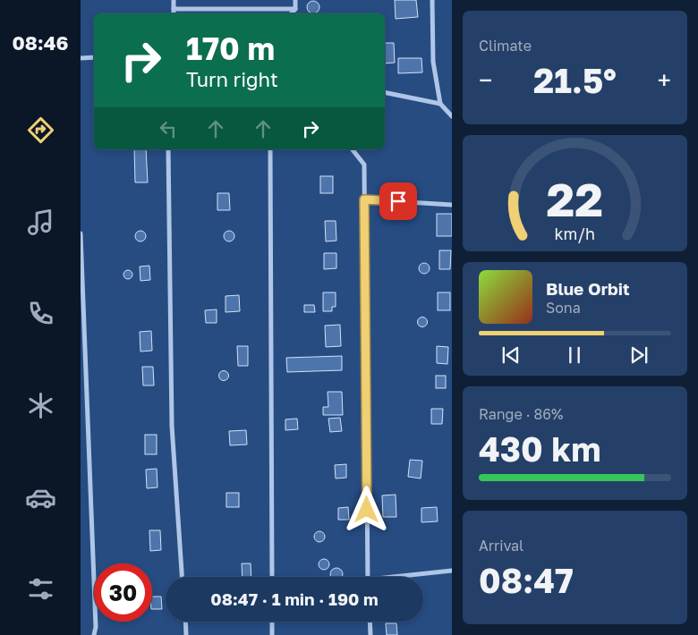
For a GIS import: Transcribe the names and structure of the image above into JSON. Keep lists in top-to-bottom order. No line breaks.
{"page":{"tabs":"08:46","tile":["Climate",["Range · 86%","430 km"],["Arrival","08:47"]],"turn":["170 m","Turn right"],"heat":["−","21.5°","+"],"song":["Blue Orbit","Sona"],"limit":"30","trip":"08:47 · 1 min · 190 m","gauge":["22","km/h"]}}
